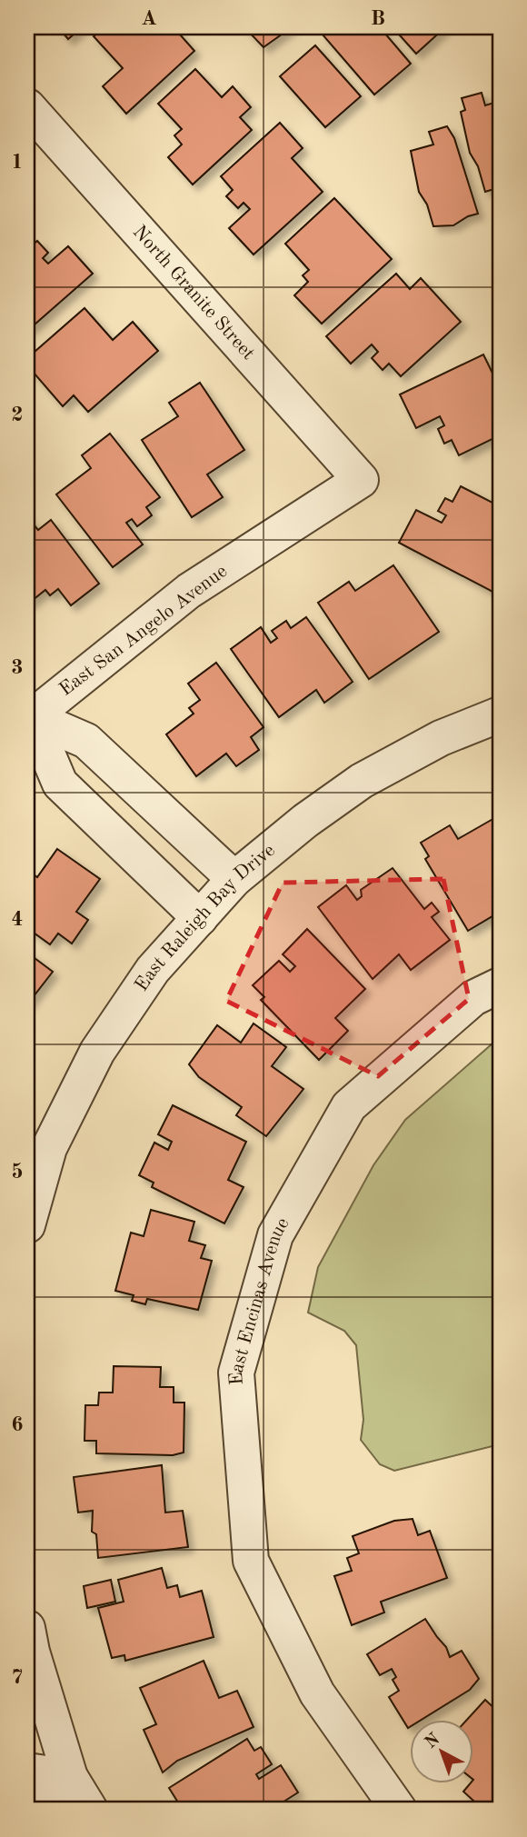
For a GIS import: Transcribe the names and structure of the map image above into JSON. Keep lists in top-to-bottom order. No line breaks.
{"streets":{"street":["North Granite Street","East San Angelo Avenue","East Raleigh Bay Drive","East Encinas Avenue"]},"crossings":[["North Granite Street","East San Angelo Avenue"]],"north":"top left","grid":{"columns":["A","B"],"rows":["1","2","3","4","5","6","7"]}}
